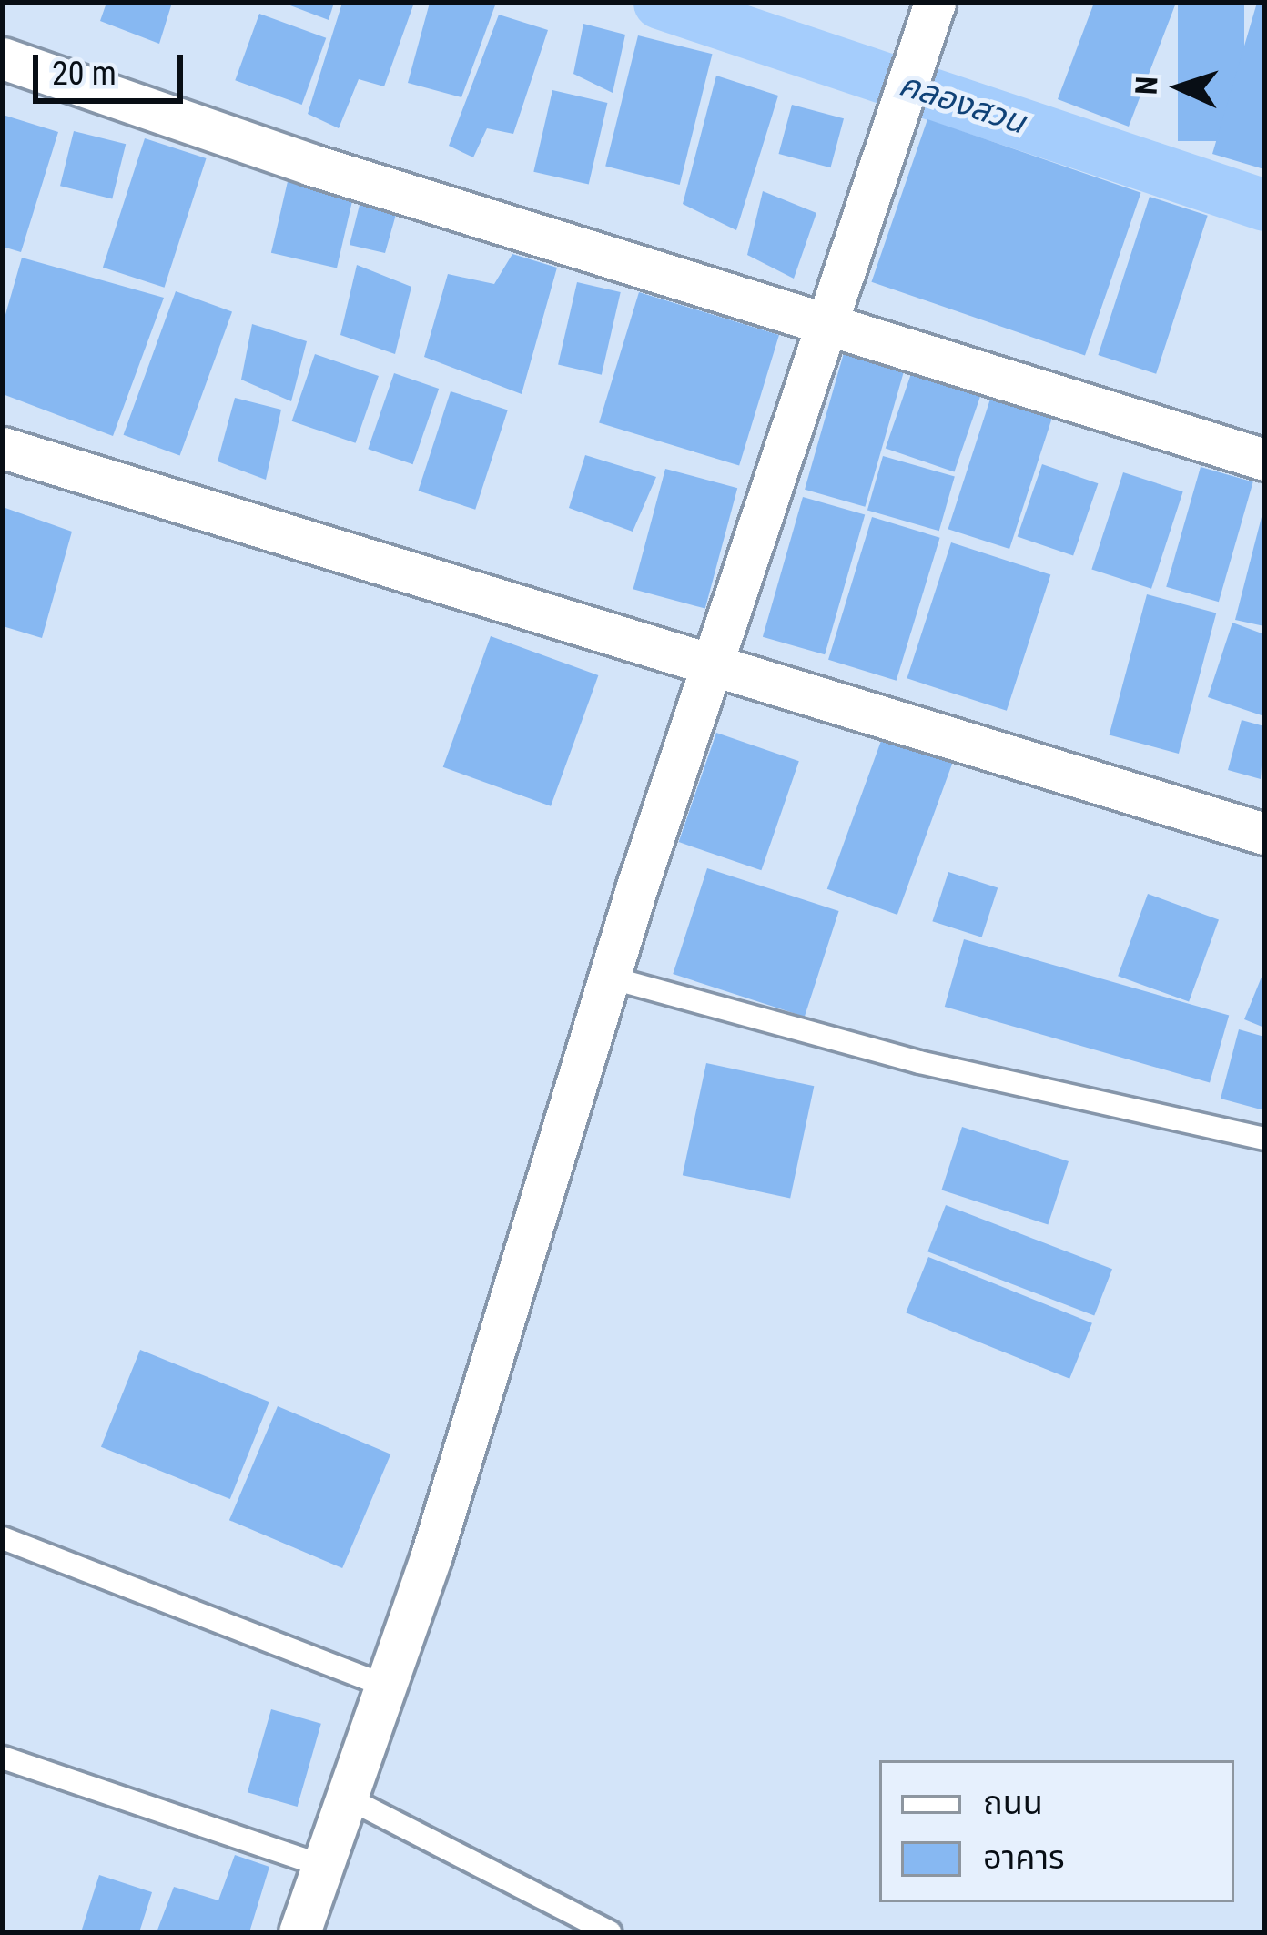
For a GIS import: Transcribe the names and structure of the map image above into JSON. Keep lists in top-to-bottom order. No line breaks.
{"water":["คลองสวน"],"legend":["ถนน","อาคาร"],"scale_bar":"20 m","north":"left"}
